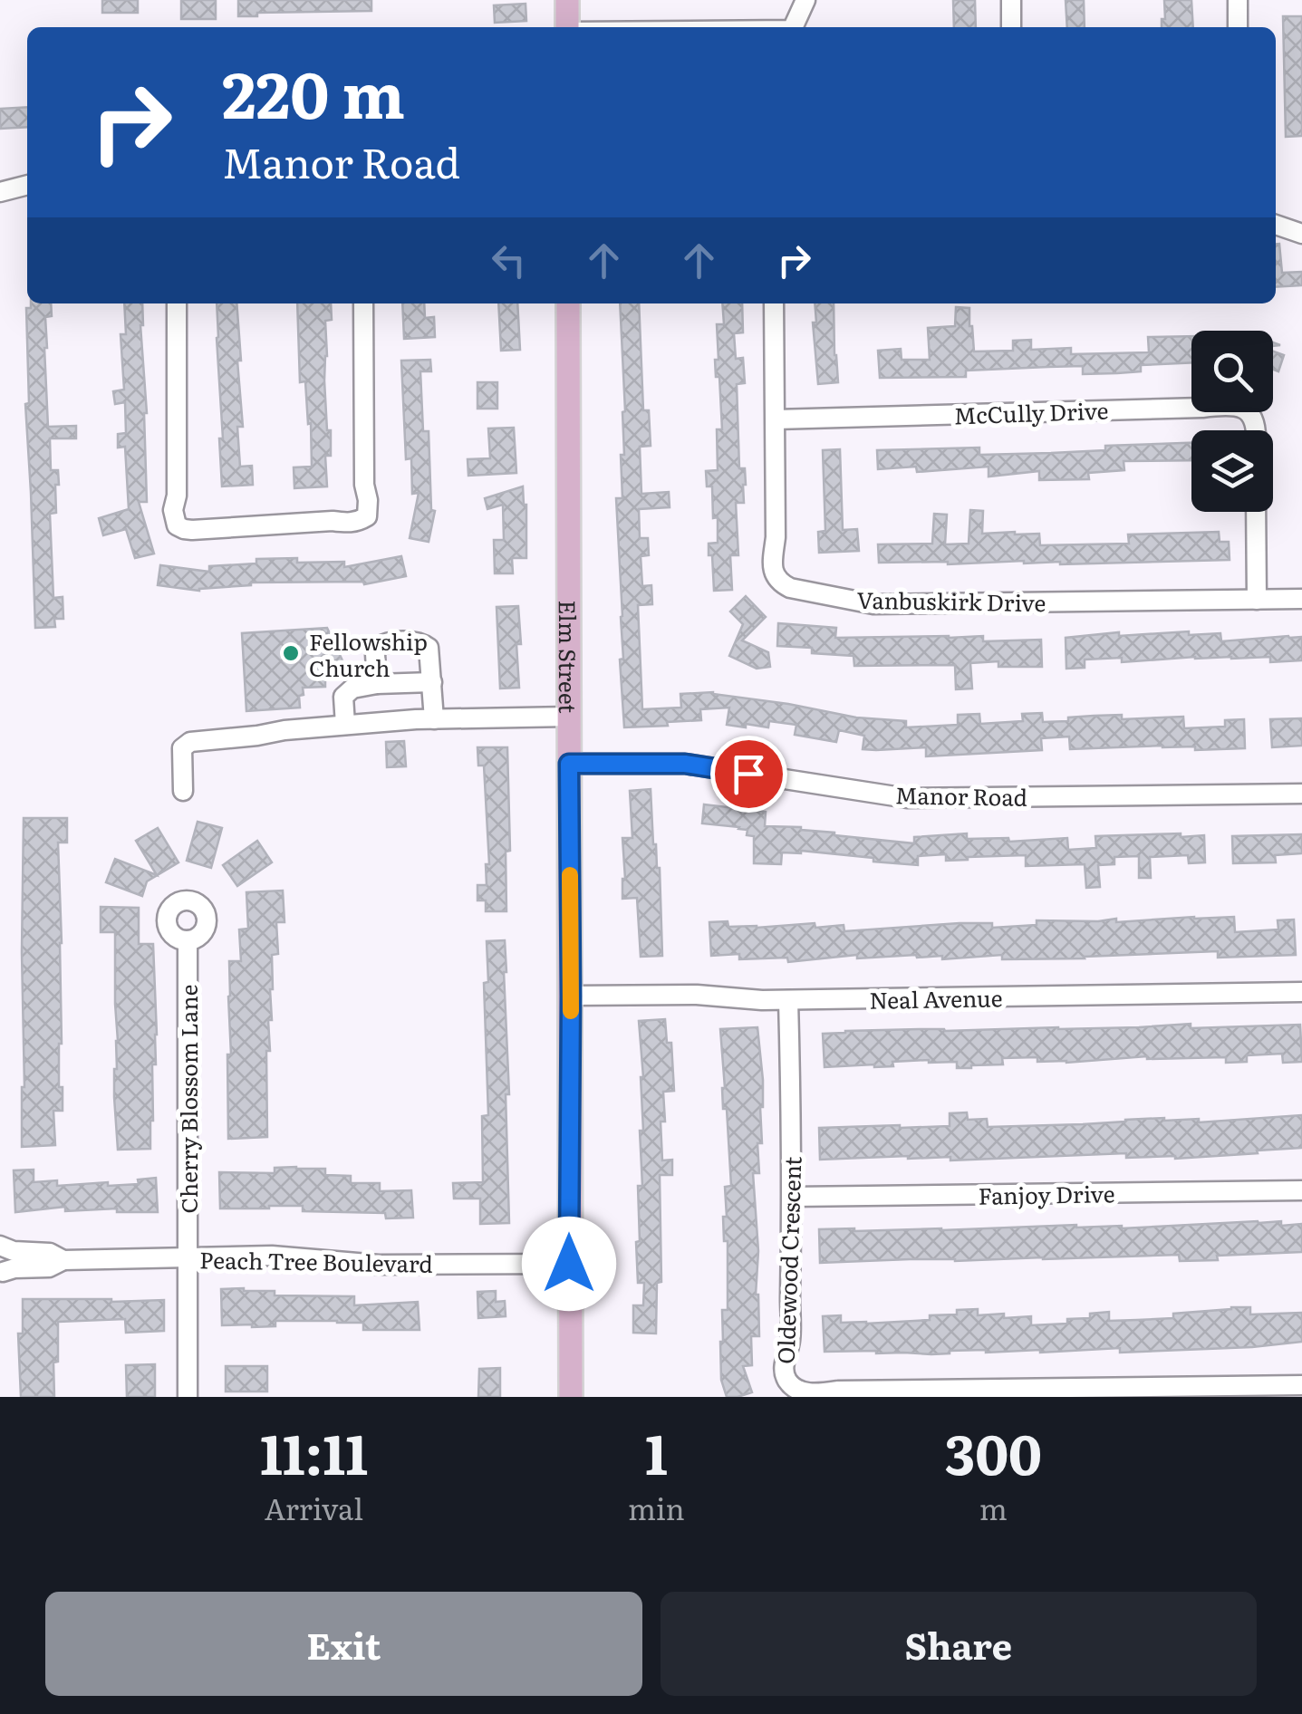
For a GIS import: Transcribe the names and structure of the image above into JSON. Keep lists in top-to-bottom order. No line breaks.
{"streets":{"main road":["Elm Street"],"street":["McCully Drive","Vanbuskirk Drive","Manor Road","Neal Avenue","Cherry Blossom Lane","Fanjoy Drive","Oldewood Crescent","Peach Tree Boulevard"]},"crossings":[["McCully Drive","Vanbuskirk Drive"],["Elm Street","Manor Road"],["Elm Street","Neal Avenue"],["Elm Street","Peach Tree Boulevard"],["Neal Avenue","Oldewood Crescent"],["Cherry Blossom Lane","Peach Tree Boulevard"],["Fanjoy Drive","Oldewood Crescent"]],"places":["Fellowship Church"],"page":{"turn":["220 m","Manor Road"],"eta":["11:11","Arrival","1","min","300","m"],"buttons":["Exit","Share"]}}
